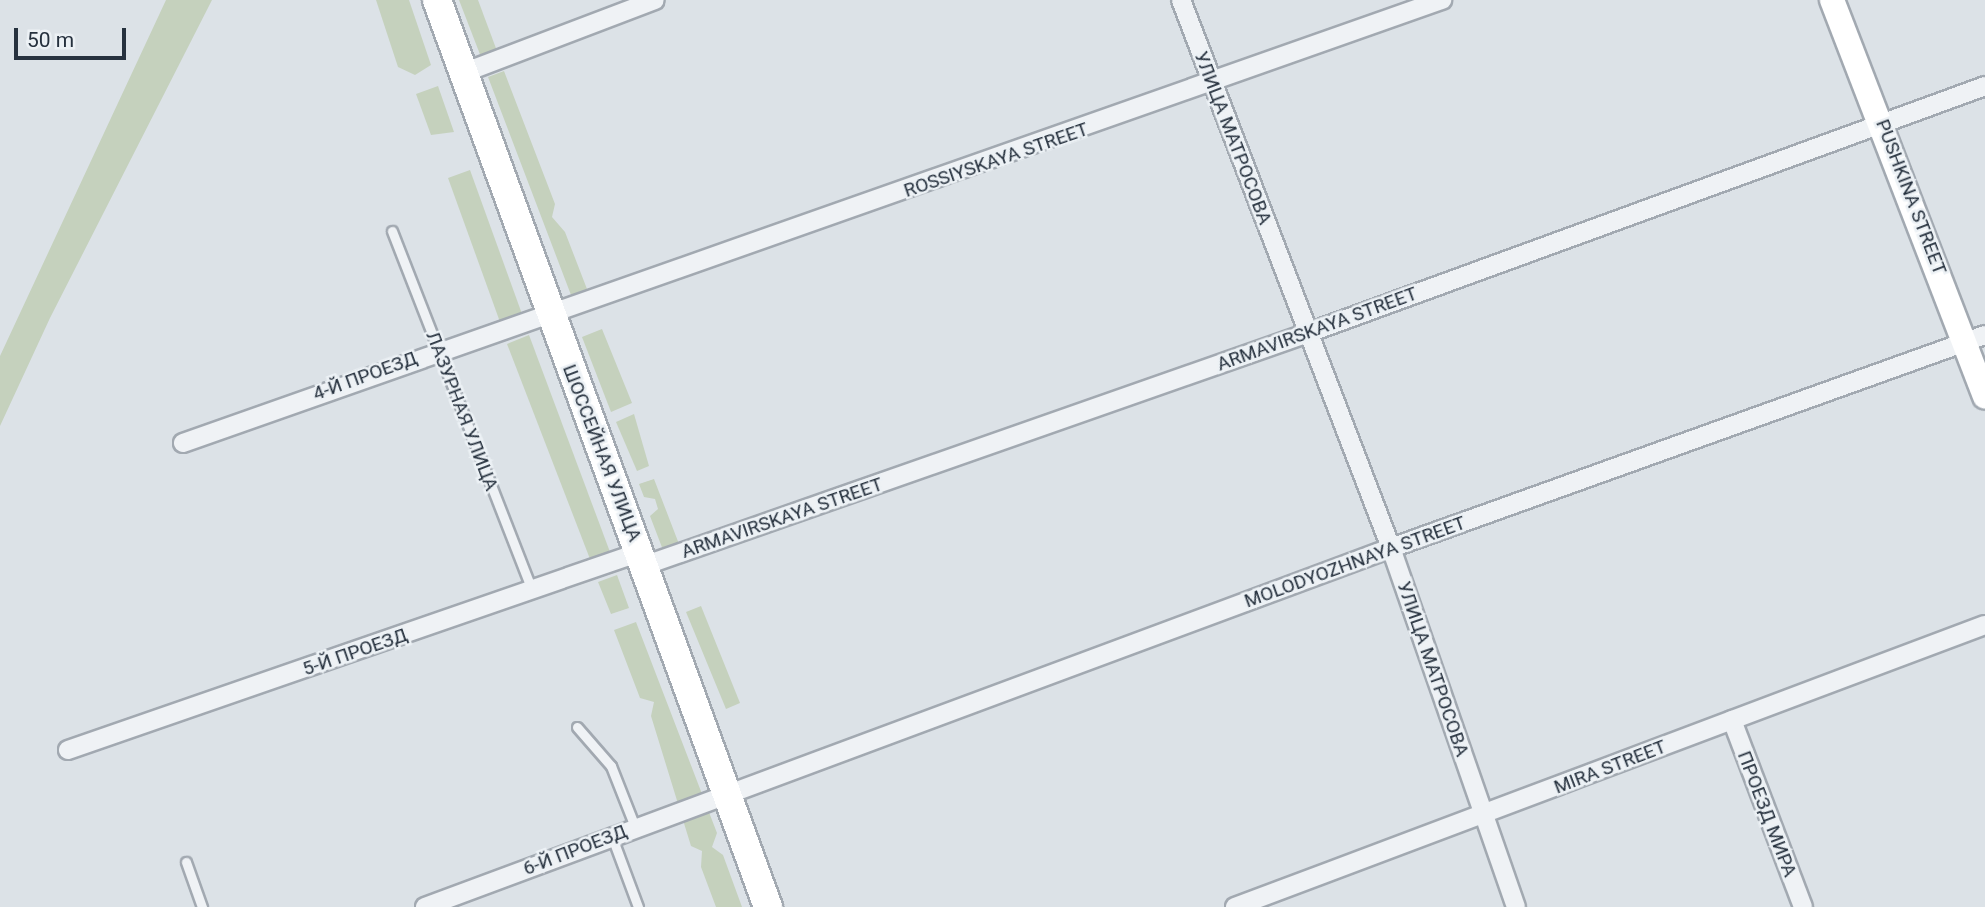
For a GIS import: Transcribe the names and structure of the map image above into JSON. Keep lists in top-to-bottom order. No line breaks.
{"streets":{"main road":["ШОССЕЙНАЯ УЛИЦА"],"street":["УЛИЦА МАТРОСОВА","ROSSIYSKAYA STREET","PUSHKINA STREET","ARMAVIRSKAYA STREET","4-Й ПРОЕЗД","MOLODYOZHNAYA STREET","5-Й ПРОЕЗД","MIRA STREET","ПРОЕЗД МИРА","6-Й ПРОЕЗД"],"lane":["ЛАЗУРНАЯ УЛИЦА"]},"crossings":[["УЛИЦА МАТРОСОВА","ROSSIYSKAYA STREET"],["УЛИЦА МАТРОСОВА","ARMAVIRSKAYA STREET"],["УЛИЦА МАТРОСОВА","MOLODYOZHNAYA STREET"],["УЛИЦА МАТРОСОВА","MIRA STREET"],["ROSSIYSKAYA STREET","4-Й ПРОЕЗД"],["ROSSIYSKAYA STREET","ШОССЕЙНАЯ УЛИЦА"],["PUSHKINA STREET","ARMAVIRSKAYA STREET"],["PUSHKINA STREET","MOLODYOZHNAYA STREET"],["ARMAVIRSKAYA STREET","ШОССЕЙНАЯ УЛИЦА"],["ARMAVIRSKAYA STREET","5-Й ПРОЕЗД"],["4-Й ПРОЕЗД","ЛАЗУРНАЯ УЛИЦА"],["4-Й ПРОЕЗД","ШОССЕЙНАЯ УЛИЦА"],["ЛАЗУРНАЯ УЛИЦА","5-Й ПРОЕЗД"],["ШОССЕЙНАЯ УЛИЦА","MOLODYOZHNAYA STREET"],["ШОССЕЙНАЯ УЛИЦА","5-Й ПРОЕЗД"],["ШОССЕЙНАЯ УЛИЦА","6-Й ПРОЕЗД"],["MOLODYOZHNAYA STREET","6-Й ПРОЕЗД"],["MIRA STREET","ПРОЕЗД МИРА"]],"scale_bar":"50 m"}
